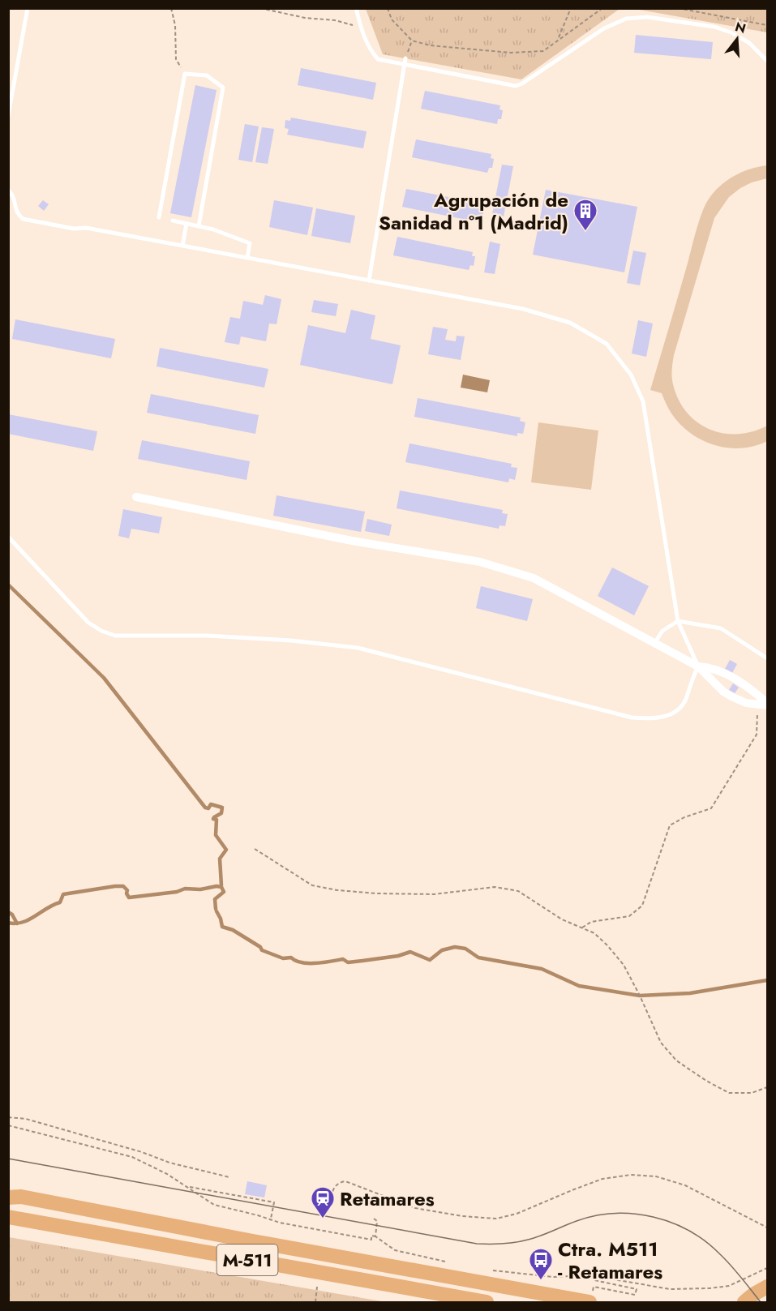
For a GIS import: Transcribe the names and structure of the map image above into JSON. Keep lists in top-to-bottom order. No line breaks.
{"streets":{"highway":["M-511"]},"places":{"building":["Agrupación de Sanidad nº1 (Madrid)"],"station":["Retamares"],"bus stop":["Ctra. M511 - Retamares"]},"north":"top"}
